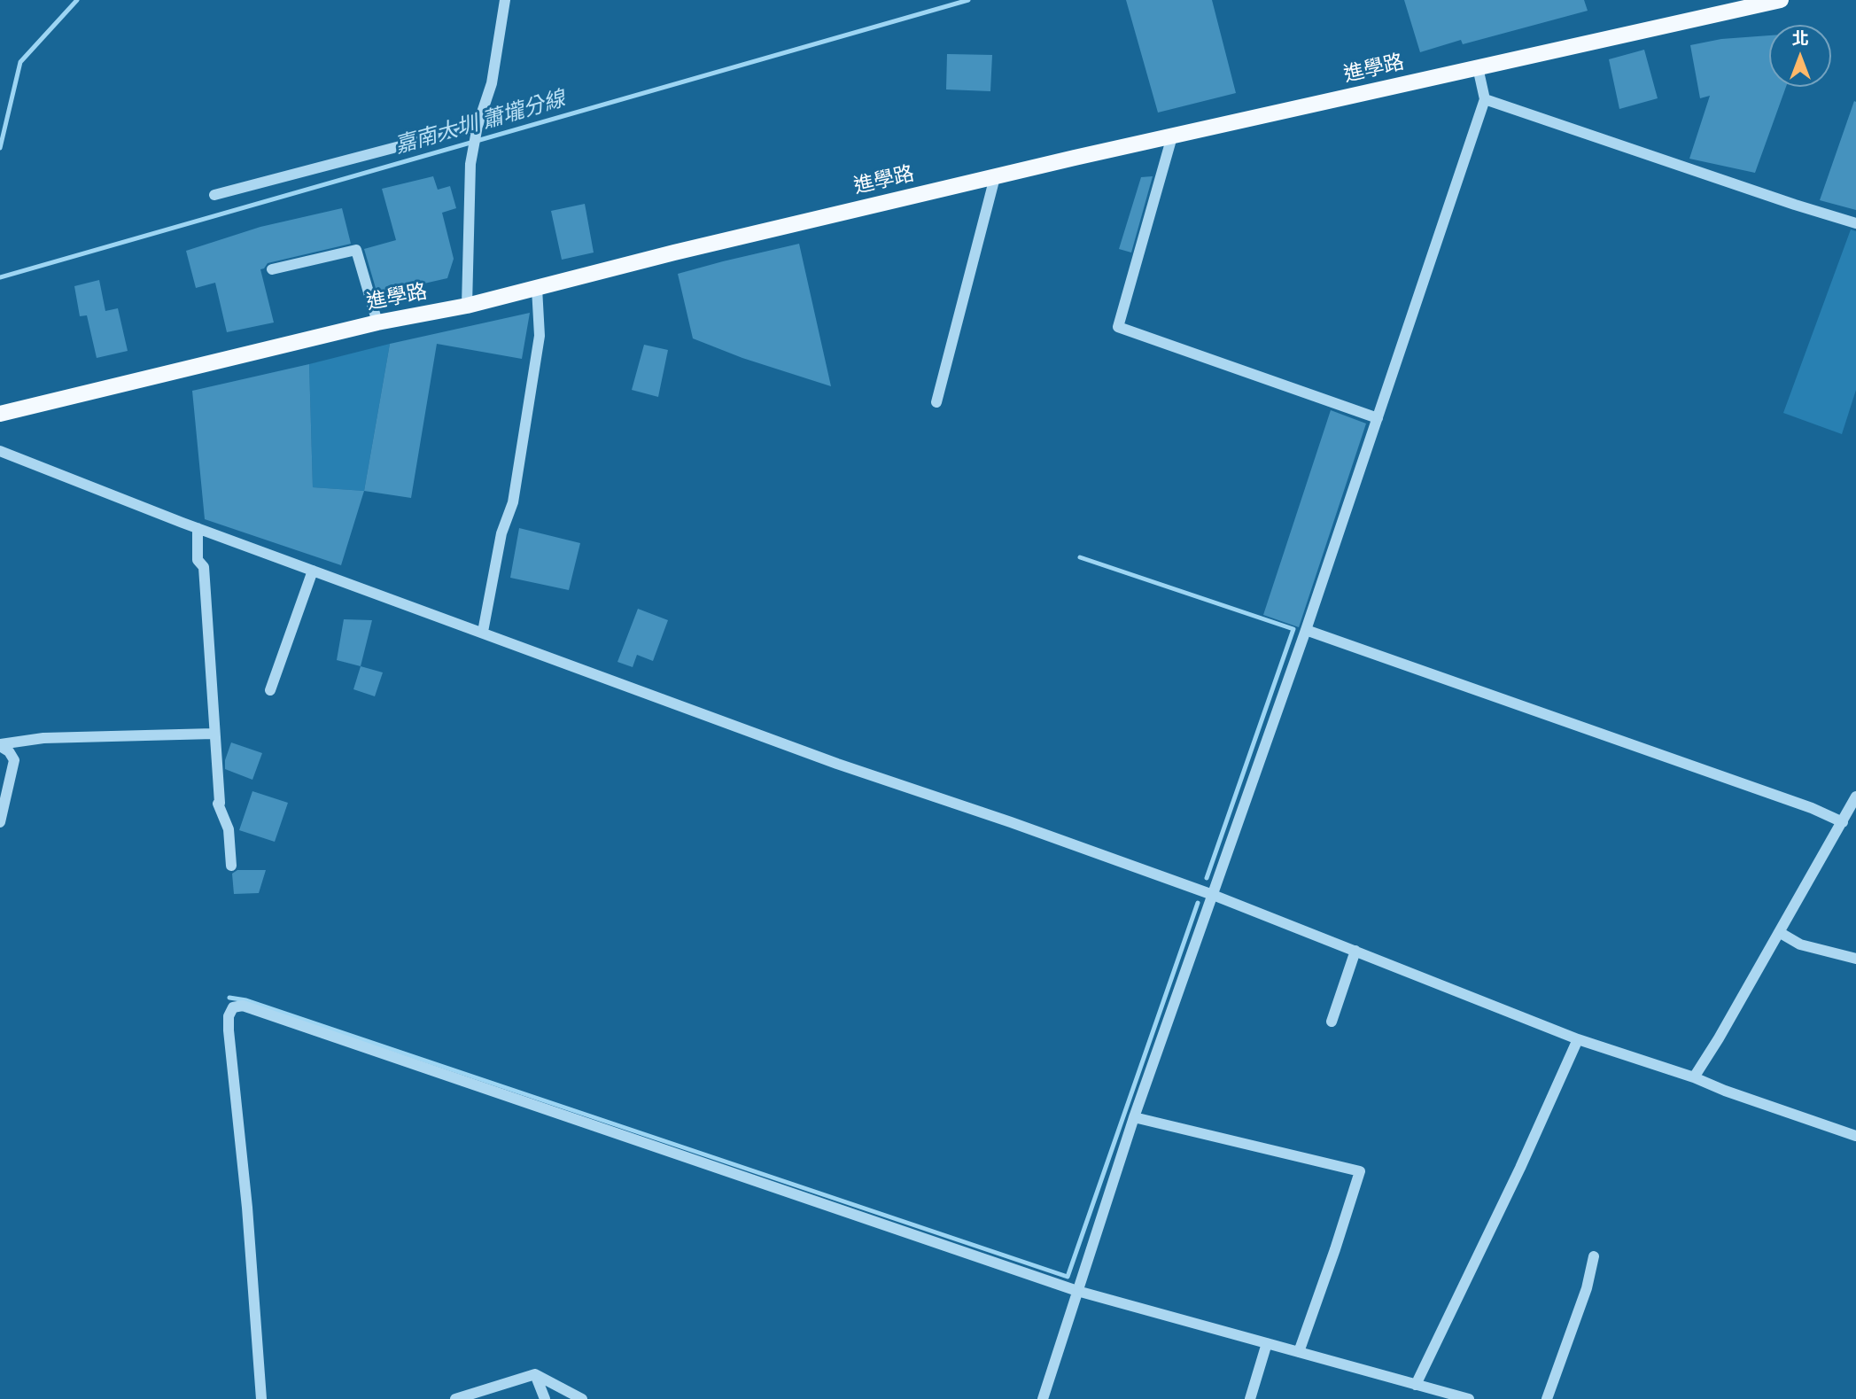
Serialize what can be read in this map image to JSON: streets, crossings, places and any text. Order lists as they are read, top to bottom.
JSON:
{
  "streets": {
    "main road": ["進學路"]
  },
  "water": ["嘉南大圳 蕭壠分線"],
  "north": "top"
}
